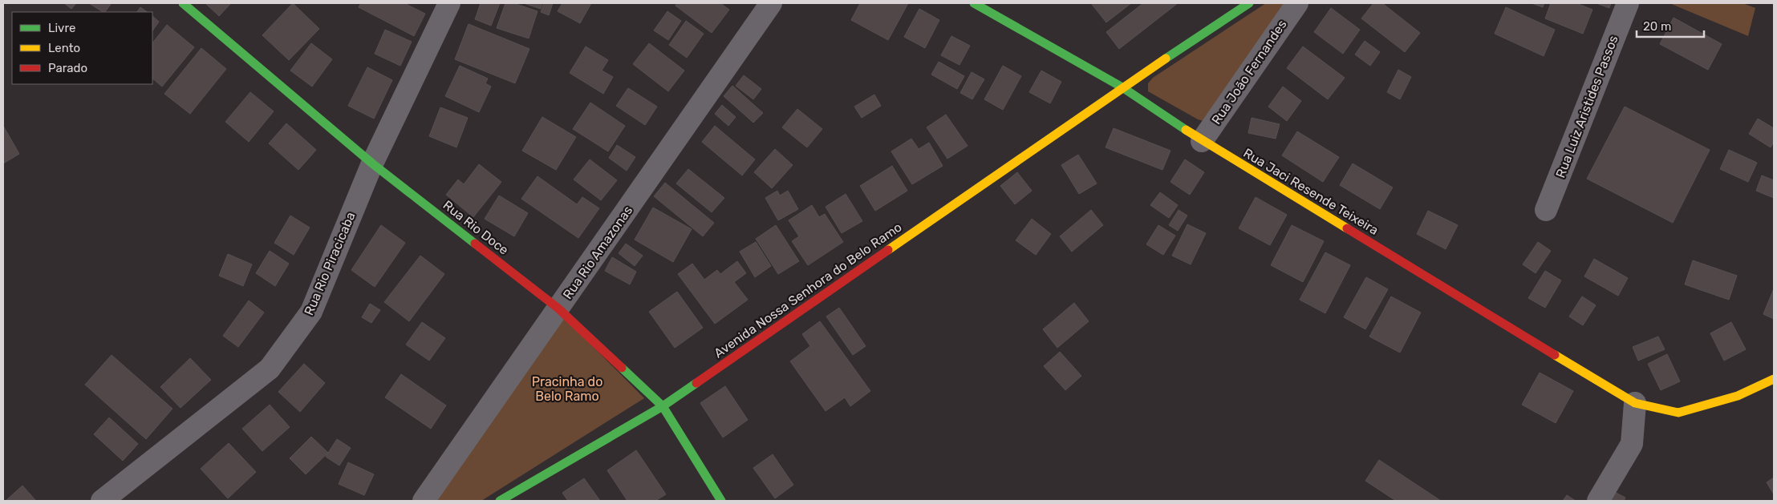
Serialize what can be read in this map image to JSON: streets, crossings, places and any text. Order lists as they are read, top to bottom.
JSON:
{
  "streets": {
    "street": [
      "Rua João Fernandes",
      "Rua Luiz Aristides Passos",
      "Rua Jaci Resende Teixeira",
      "Rua Rio Doce",
      "Rua Rio Amazonas",
      "Rua Rio Piracicaba",
      "Avenida Nossa Senhora do Belo Ramo"
    ]
  },
  "crossings": [
    ["Rua João Fernandes", "Rua Jaci Resende Teixeira"],
    ["Rua Jaci Resende Teixeira", "Avenida Nossa Senhora do Belo Ramo"],
    ["Rua Rio Doce", "Rua Rio Amazonas"],
    ["Rua Rio Doce", "Rua Rio Piracicaba"],
    ["Rua Rio Doce", "Avenida Nossa Senhora do Belo Ramo"]
  ],
  "parks": ["Pracinha do Belo Ramo"],
  "legend": ["Livre", "Lento", "Parado"],
  "scale_bar": "20 m"
}
